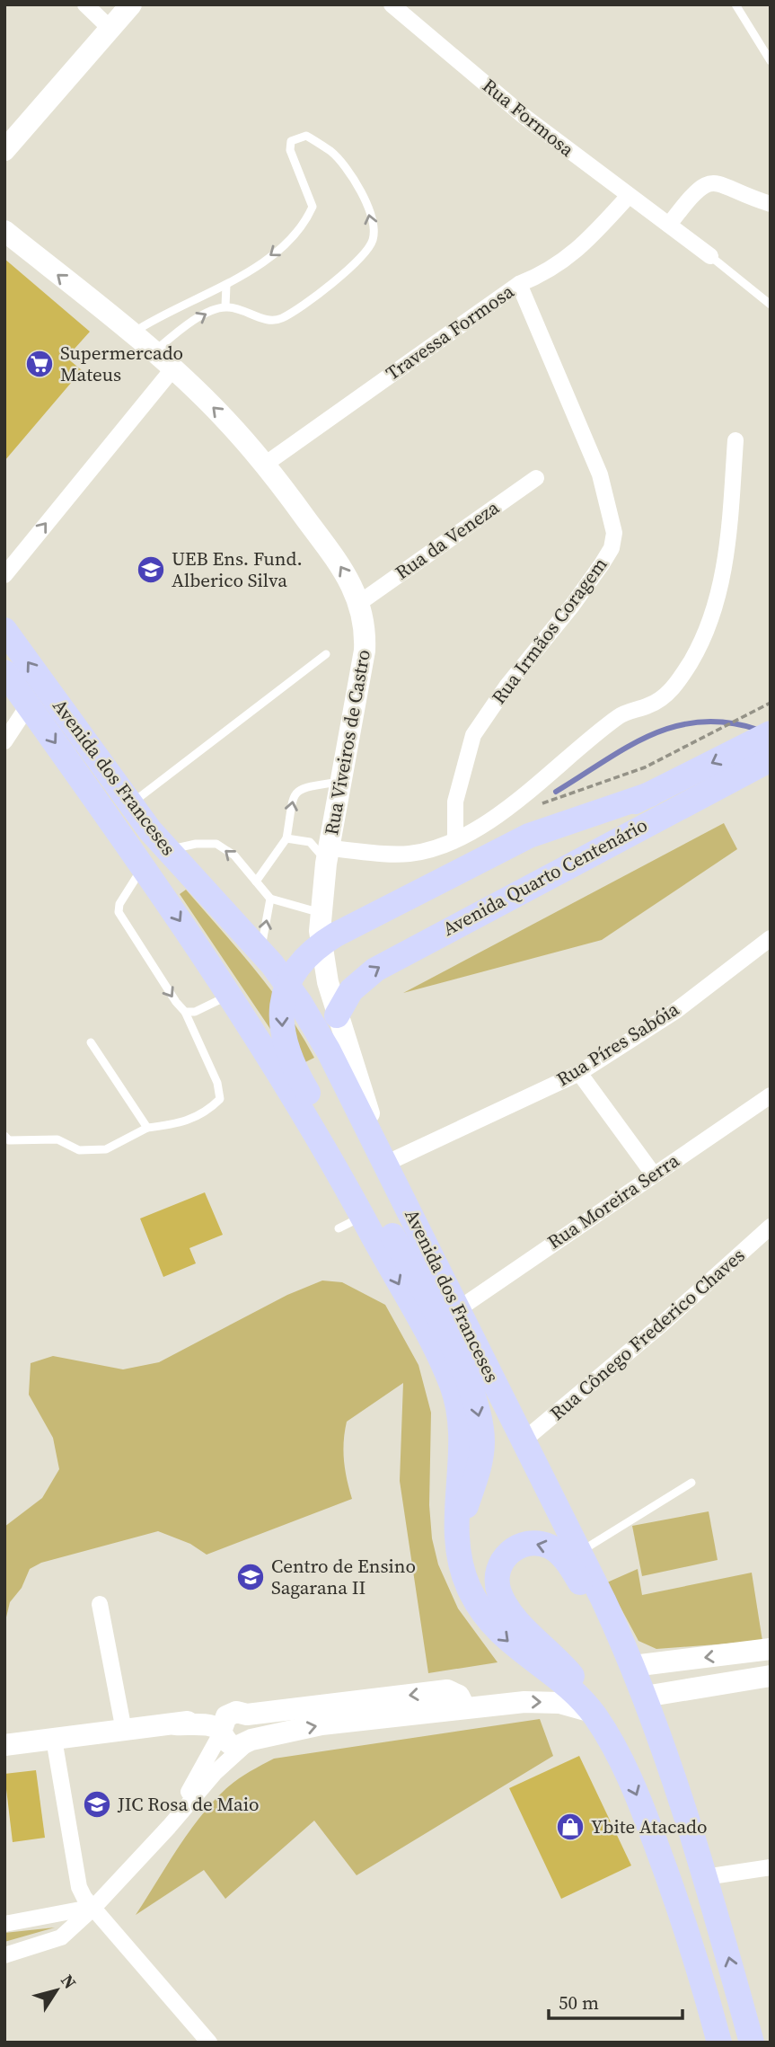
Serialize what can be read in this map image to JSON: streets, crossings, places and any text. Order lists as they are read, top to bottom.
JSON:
{
  "streets": {
    "main road": ["Rua Viveiros de Castro", "Avenida dos Franceses", "Avenida Quarto Centenário"],
    "street": [
      "Rua Formosa",
      "Travessa Formosa",
      "Rua da Veneza",
      "Rua Irmãos Coragem",
      "Rua Píres Sabóia",
      "Rua Moreira Serra",
      "Rua Cônego Frederico Chaves"
    ]
  },
  "crossings": [
    ["Rua Formosa", "Travessa Formosa"],
    ["Travessa Formosa", "Rua Irmãos Coragem"],
    ["Travessa Formosa", "Rua Viveiros de Castro"],
    ["Rua da Veneza", "Rua Viveiros de Castro"],
    ["Rua Viveiros de Castro", "Avenida dos Franceses"],
    ["Rua Viveiros de Castro", "Avenida Quarto Centenário"],
    ["Rua Viveiros de Castro", "Rua Píres Sabóia"],
    ["Avenida dos Franceses", "Rua Píres Sabóia"],
    ["Avenida dos Franceses", "Rua Moreira Serra"],
    ["Avenida dos Franceses", "Rua Cônego Frederico Chaves"]
  ],
  "one_way": ["Rua Viveiros de Castro"],
  "places": {
    "supermarket": ["Supermercado Mateus"],
    "school or university": ["UEB Ens. Fund. Alberico Silva", "Centro de Ensino Sagarana II", "JIC Rosa de Maio"],
    "shop": ["Ybite Atacado"]
  },
  "scale_bar": "50 m",
  "north": "top right"
}
